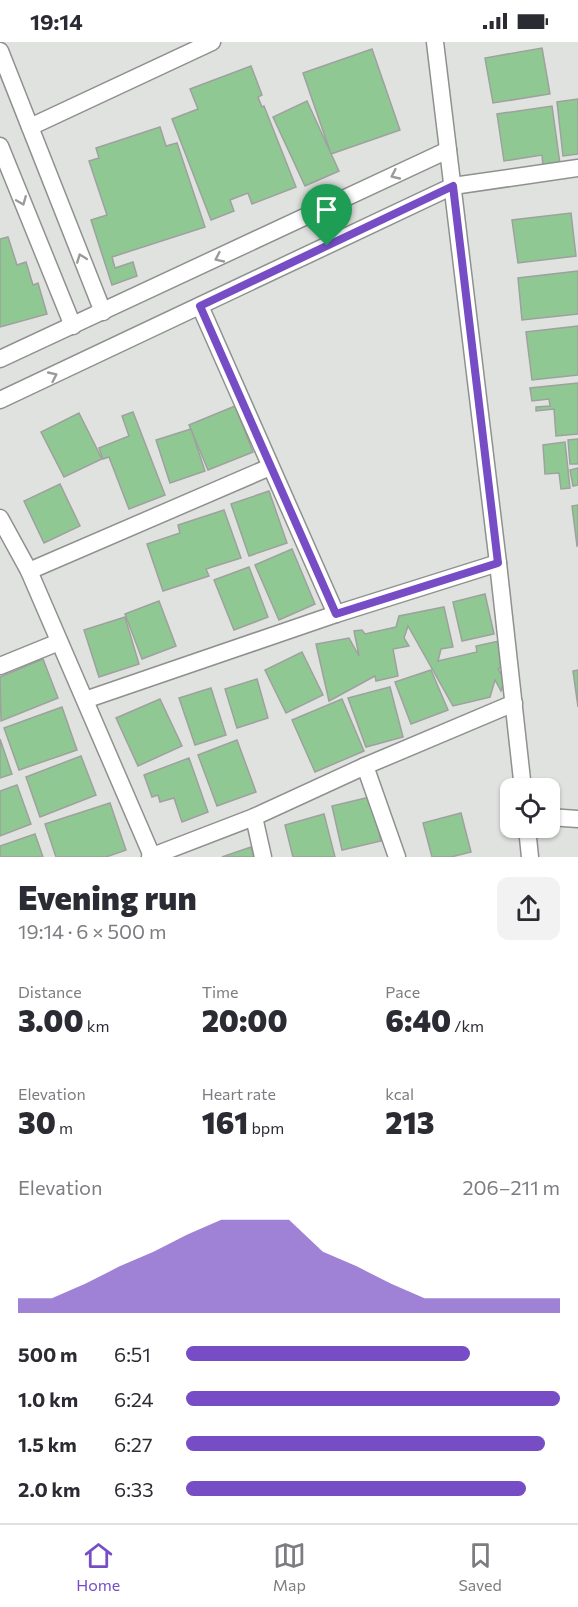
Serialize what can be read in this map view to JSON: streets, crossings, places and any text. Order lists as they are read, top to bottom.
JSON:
{
  "page": {
    "status": "19:14",
    "heading": ["Evening run", "19:14 · 6 × 500 m"],
    "stats": [
      ["Distance", "3.00 km"],
      ["Time", "20:00"],
      ["Pace", "6:40 /km"],
      ["Elevation", "30 m"],
      ["Heart rate", "161 bpm"],
      ["kcal", "213"]
    ],
    "chart": ["Elevation", "206–211 m"],
    "list": [
      {
        "name": "500 m",
        "note": "6:51"
      },
      {
        "name": "1.0 km",
        "note": "6:24"
      },
      {
        "name": "1.5 km",
        "note": "6:27"
      },
      {
        "name": "2.0 km",
        "note": "6:33"
      }
    ],
    "tabs": ["Home", "Map", "Saved"]
  }
}
